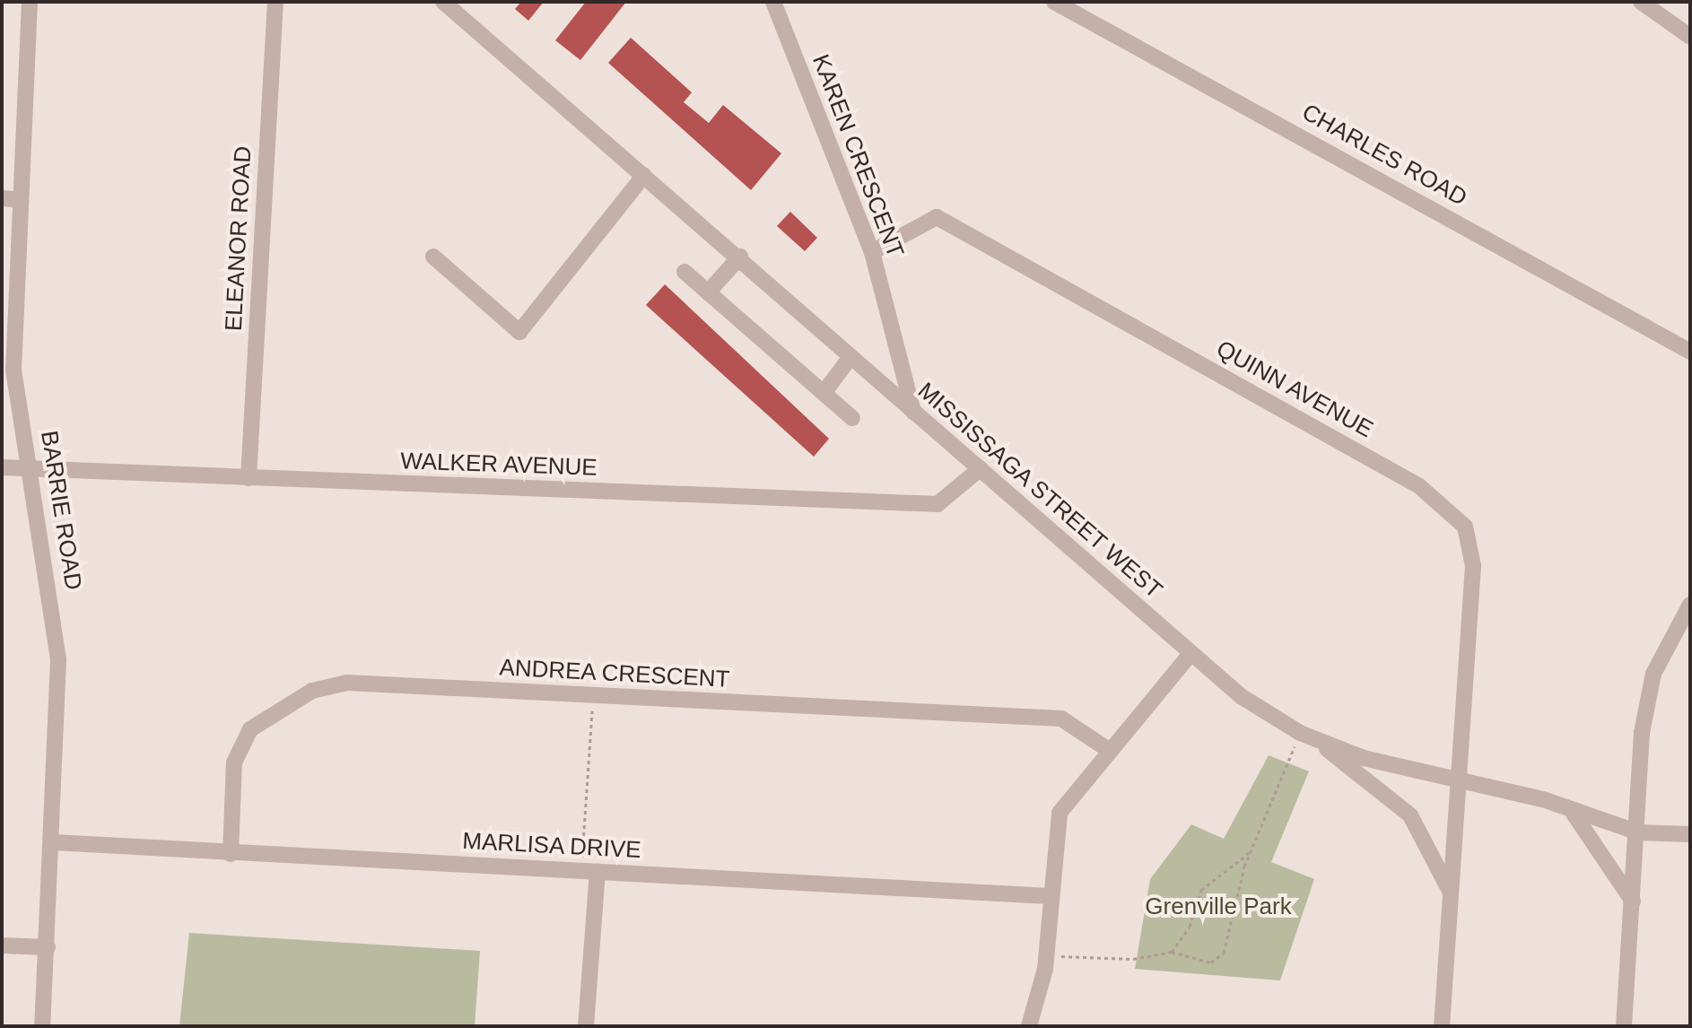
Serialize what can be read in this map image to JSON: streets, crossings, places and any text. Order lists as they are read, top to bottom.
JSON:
{
  "streets": {
    "street": [
      "CHARLES ROAD",
      "KAREN CRESCENT",
      "ELEANOR ROAD",
      "QUINN AVENUE",
      "WALKER AVENUE",
      "MISSISSAGA STREET WEST",
      "BARRIE ROAD",
      "ANDREA CRESCENT",
      "MARLISA DRIVE"
    ]
  },
  "crossings": [
    ["KAREN CRESCENT", "QUINN AVENUE"],
    ["KAREN CRESCENT", "MISSISSAGA STREET WEST"],
    ["ELEANOR ROAD", "WALKER AVENUE"],
    ["QUINN AVENUE", "MISSISSAGA STREET WEST"],
    ["WALKER AVENUE", "MISSISSAGA STREET WEST"],
    ["WALKER AVENUE", "BARRIE ROAD"],
    ["BARRIE ROAD", "MARLISA DRIVE"],
    ["ANDREA CRESCENT", "MARLISA DRIVE"]
  ],
  "parks": ["Grenville Park"]
}
